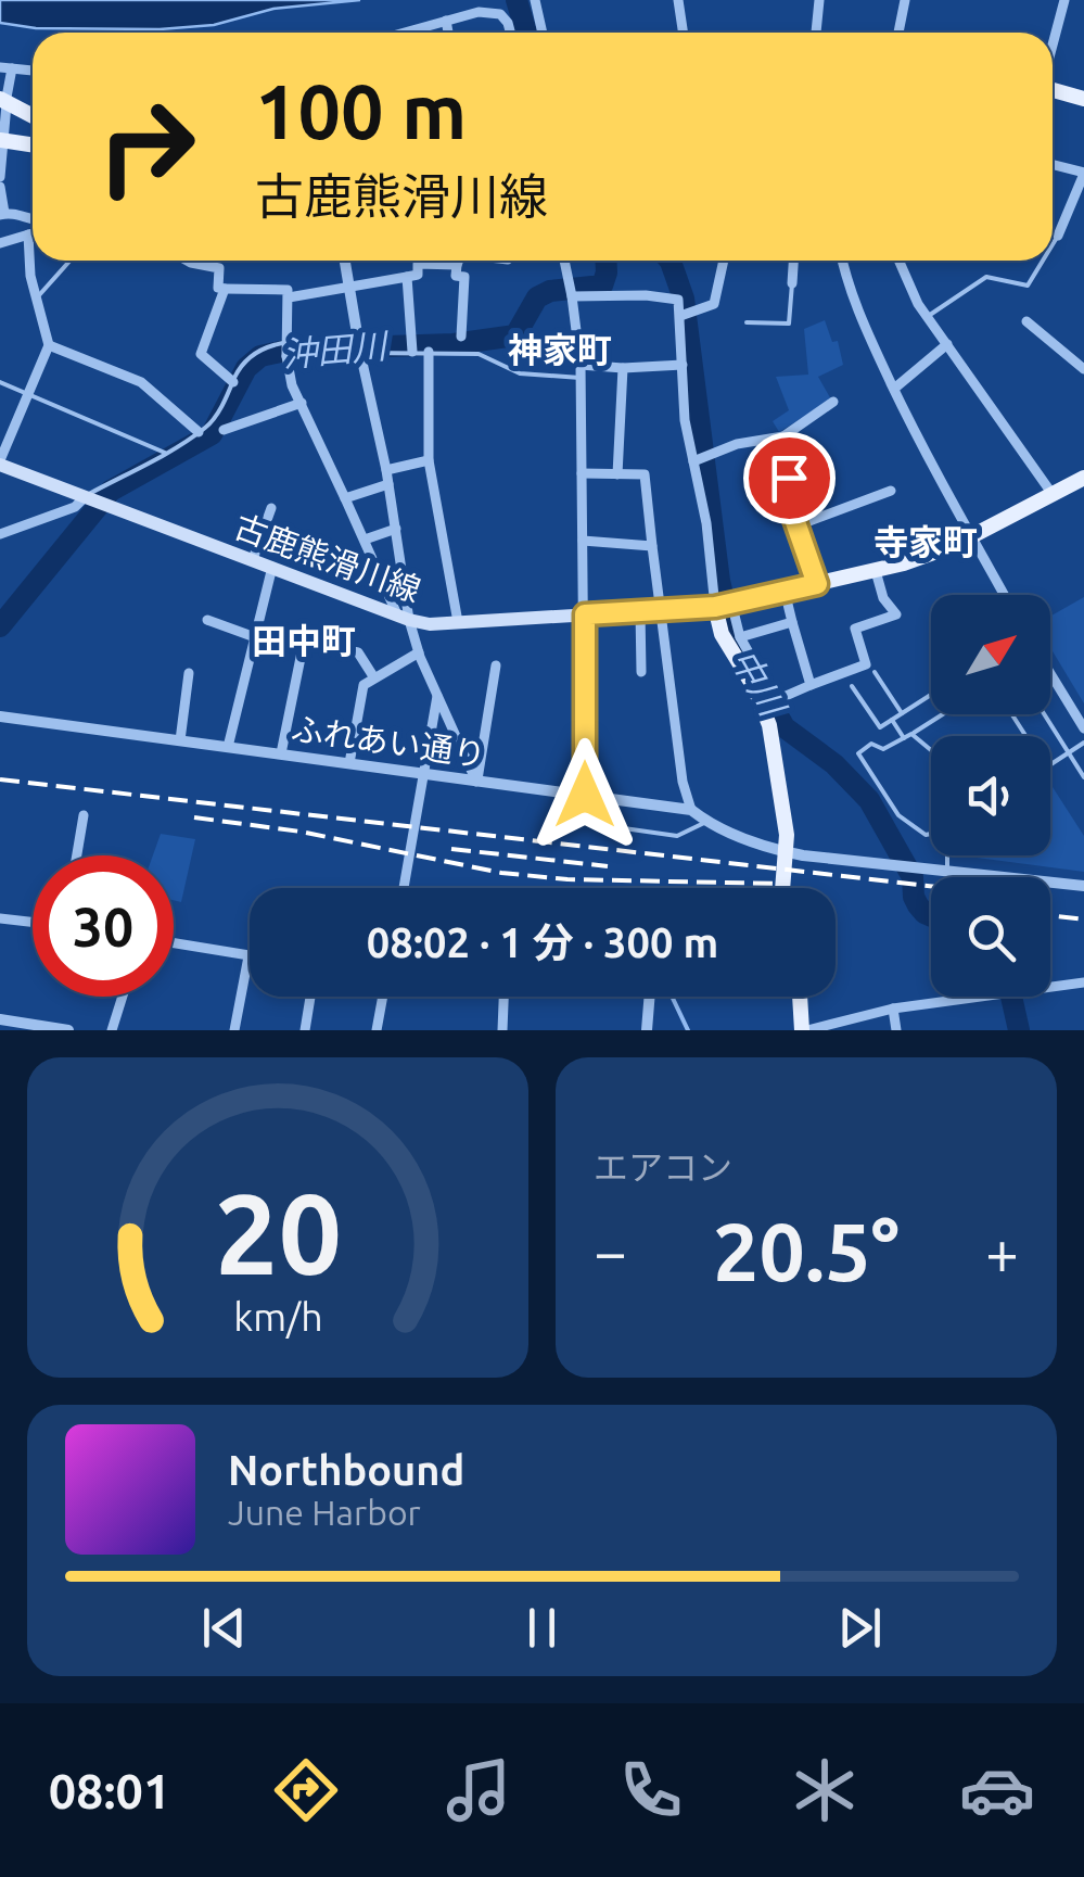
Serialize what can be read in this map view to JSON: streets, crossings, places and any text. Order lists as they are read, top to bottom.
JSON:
{
  "streets": {
    "main road": ["古鹿熊滑川線"],
    "street": ["ふれあい通り"]
  },
  "districts": ["神家町", "寺家町", "田中町"],
  "water": ["沖田川", "中川"],
  "north": "top right",
  "page": {
    "turn": ["100 m", "古鹿熊滑川線"],
    "limit": "30",
    "trip": "08:02 · 1 分 · 300 m",
    "tile": "エアコン",
    "heat": ["−", "20.5°", "+"],
    "song": ["Northbound", "June Harbor"],
    "tabs": "08:01",
    "gauge": ["20", "km/h"]
  }
}
